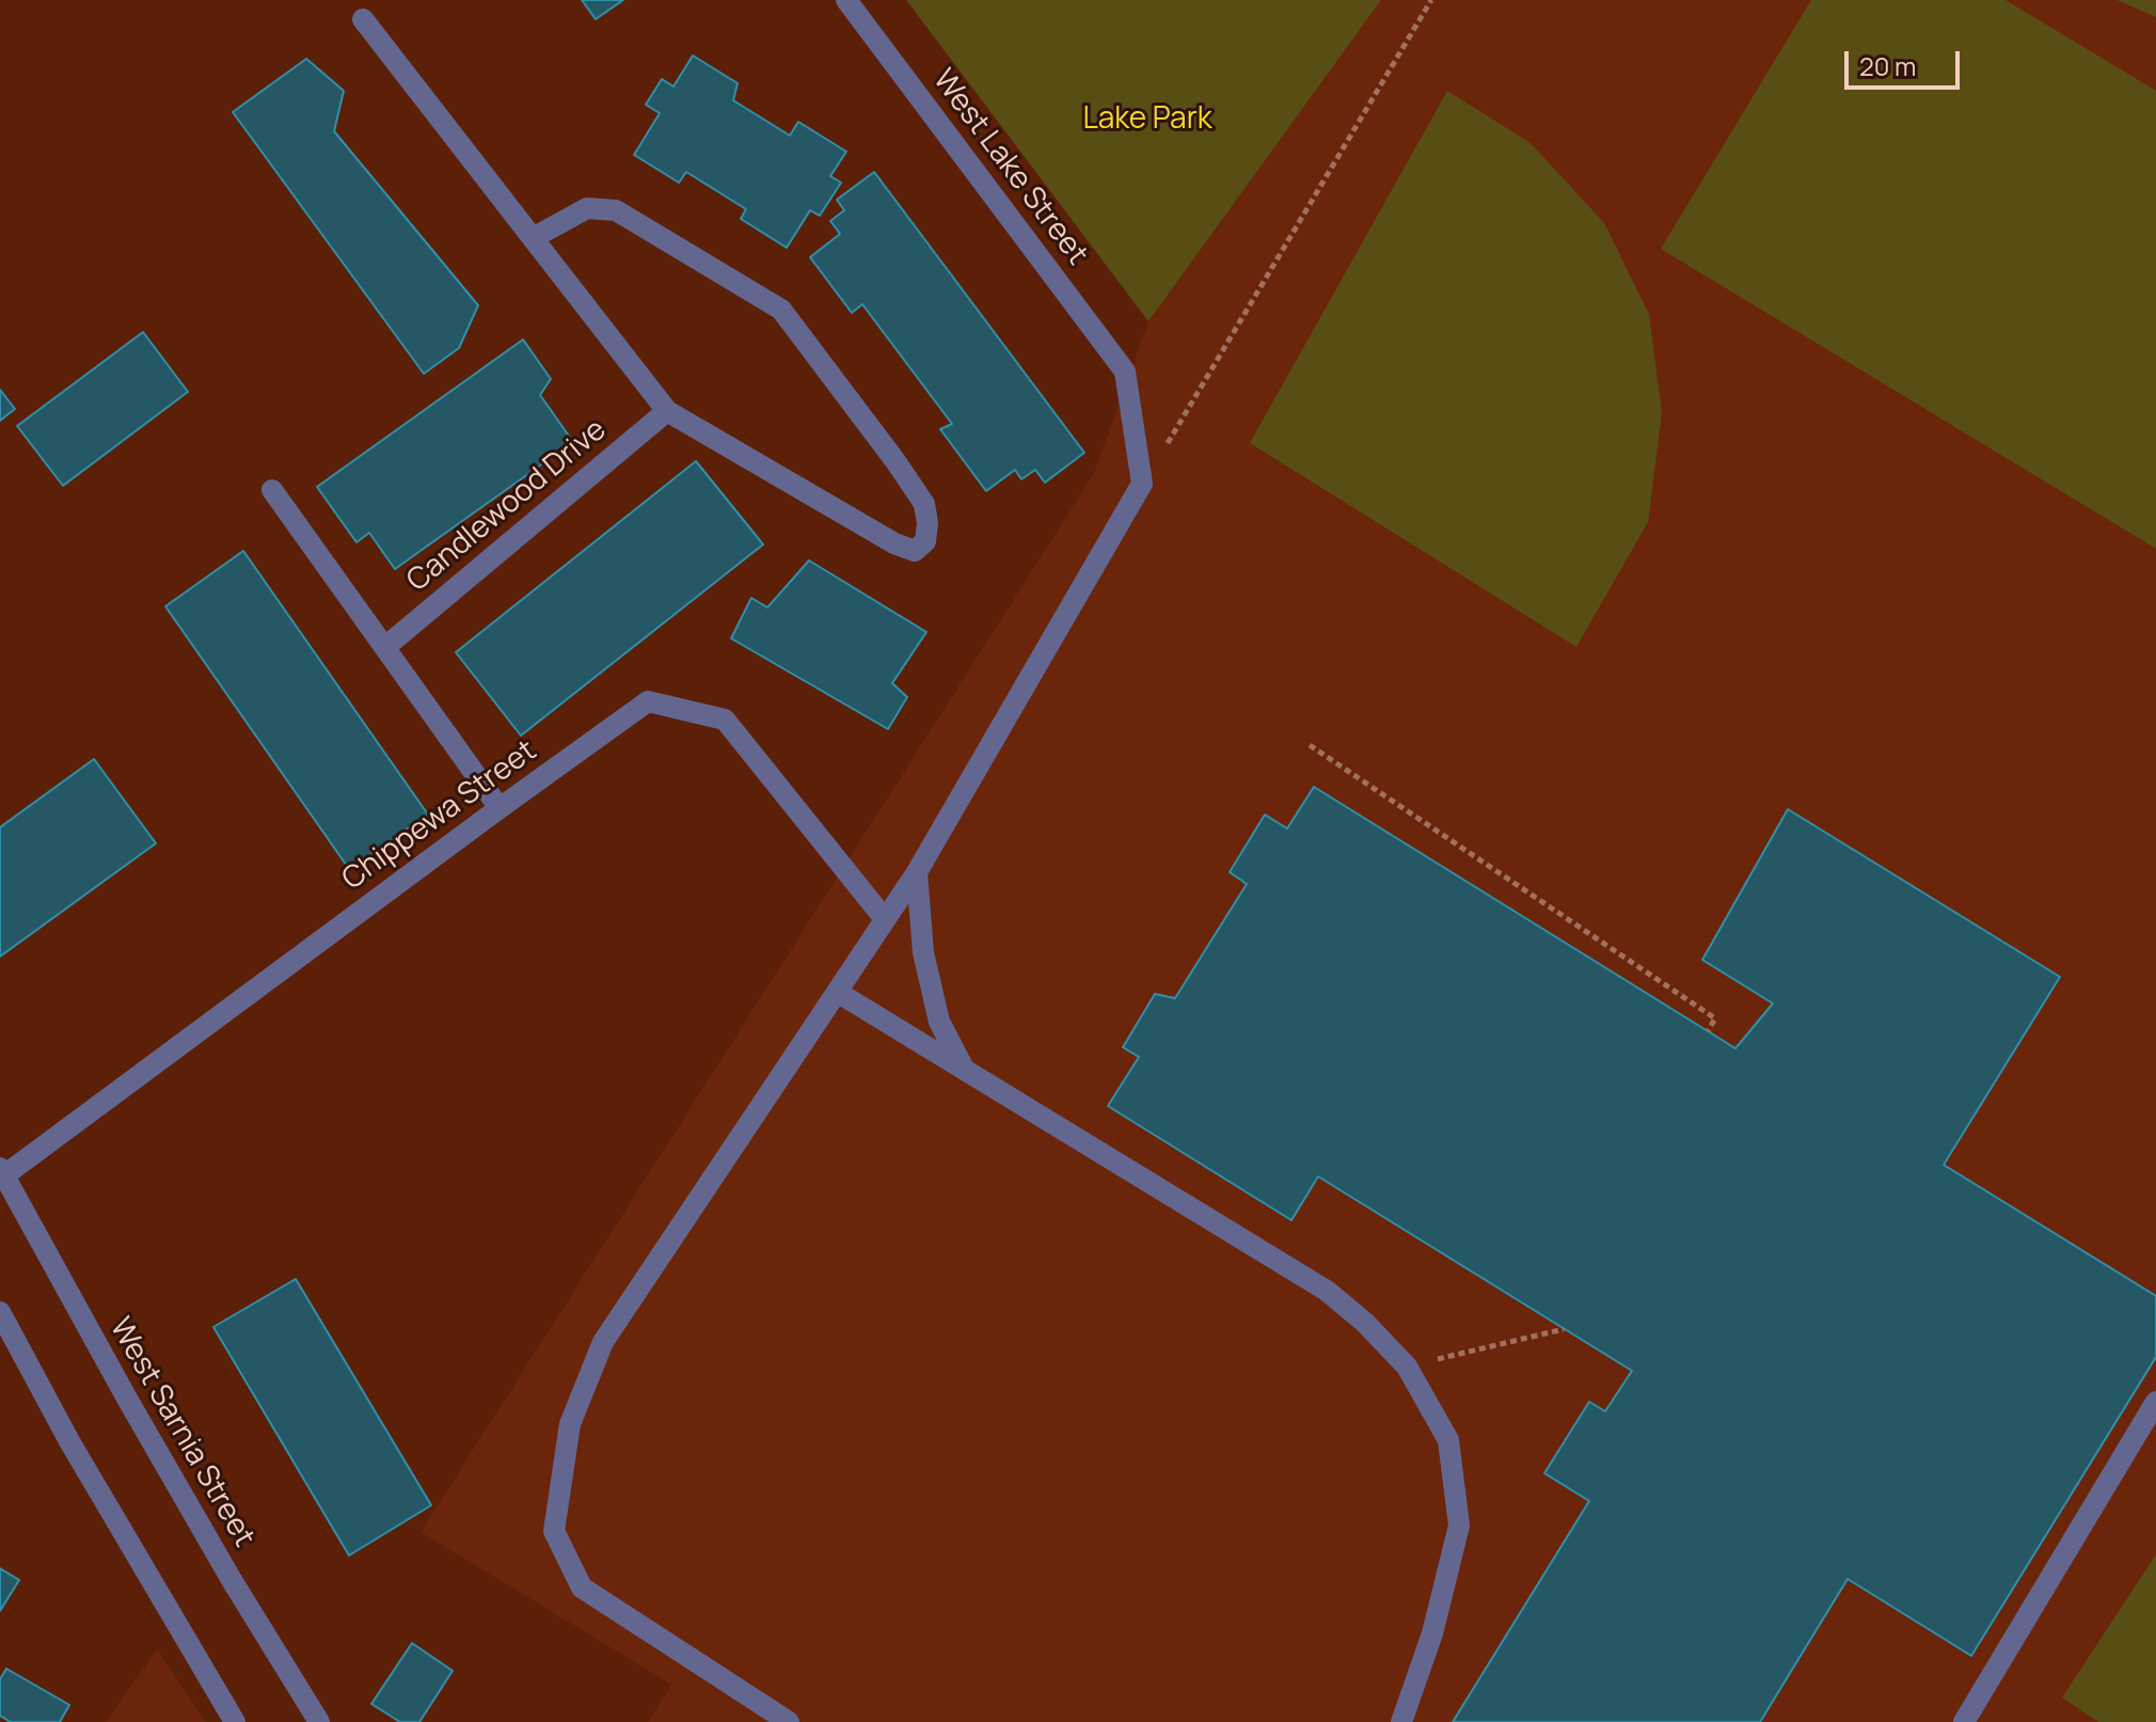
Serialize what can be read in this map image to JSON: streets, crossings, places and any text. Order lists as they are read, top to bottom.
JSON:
{
  "streets": {
    "street": [
      "West Lake Street",
      "Candlewood Drive",
      "Chippewa Street",
      "West Sarnia Street"
    ]
  },
  "crossings": [
    ["Chippewa Street", "West Sarnia Street"]
  ],
  "parks": ["Lake Park"],
  "scale_bar": "20 m"
}
